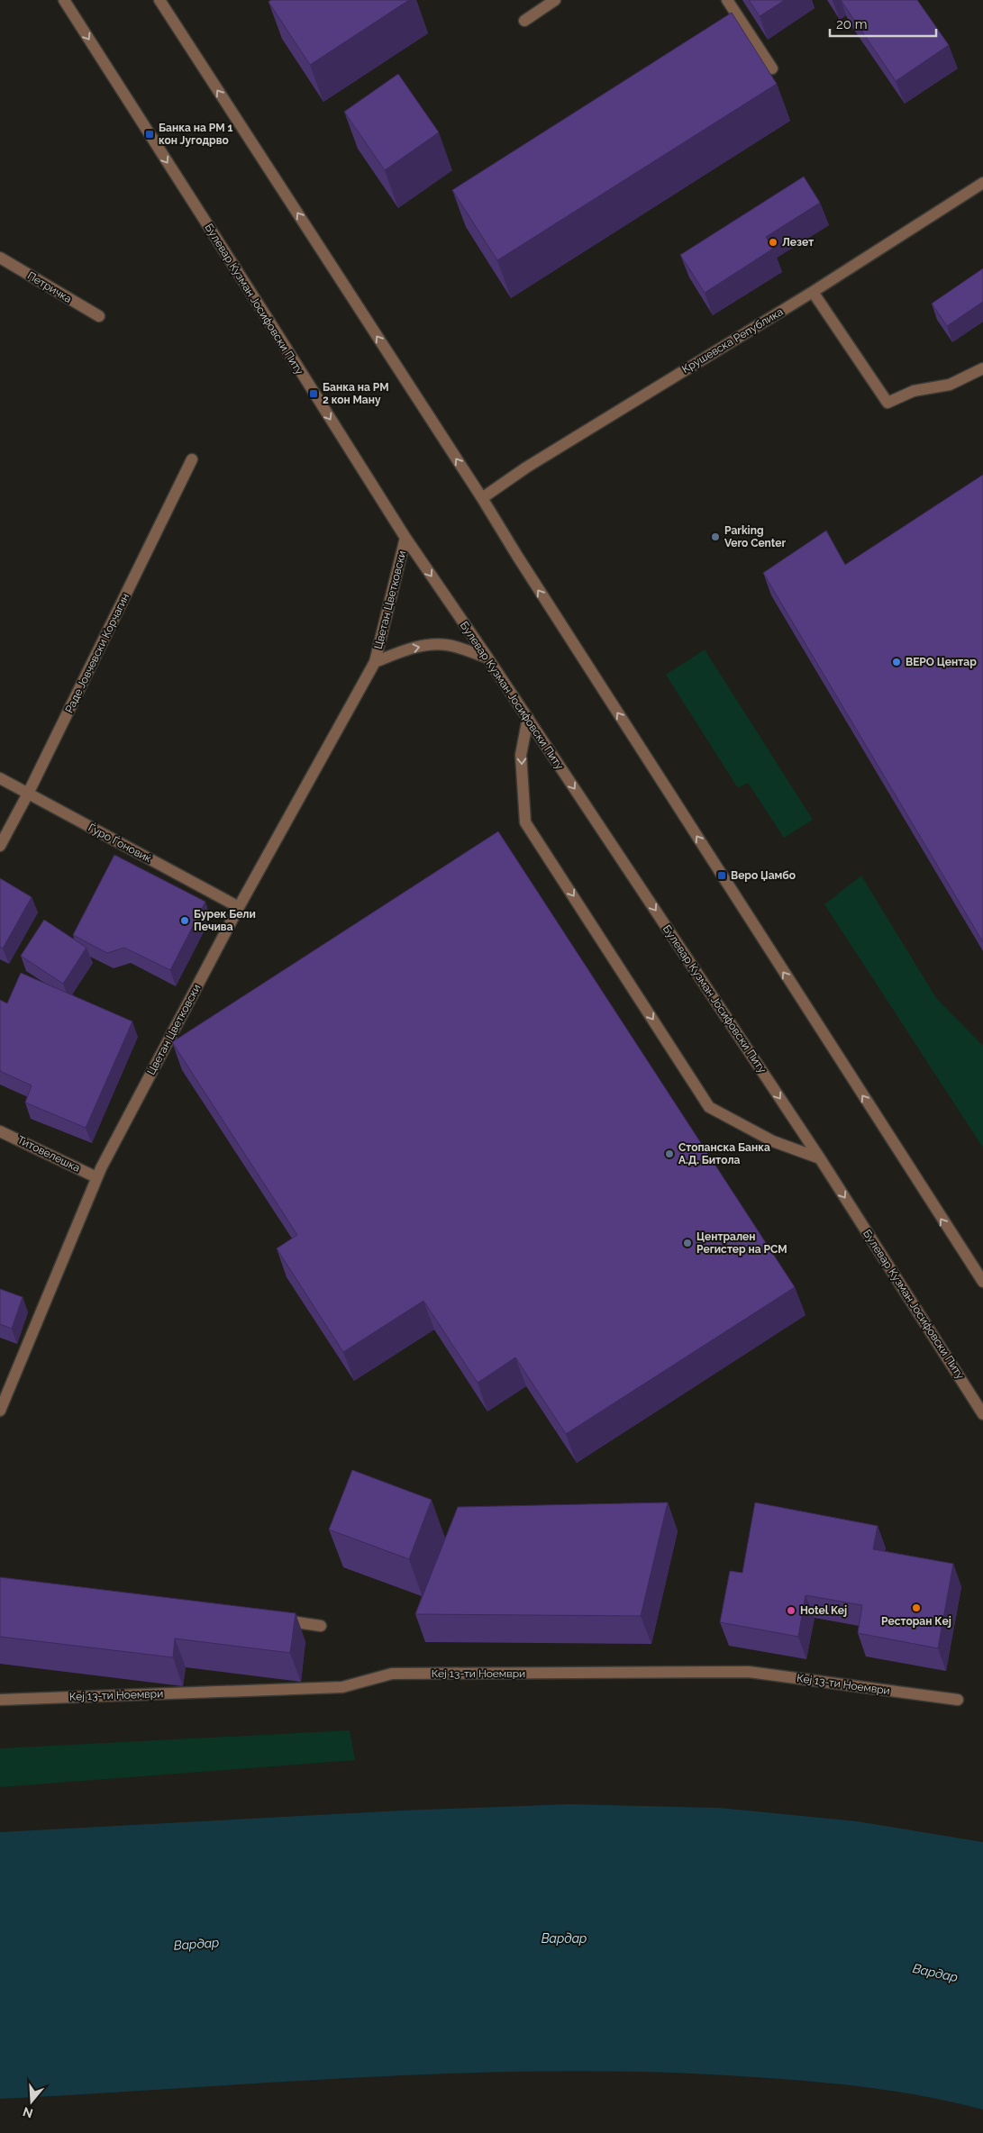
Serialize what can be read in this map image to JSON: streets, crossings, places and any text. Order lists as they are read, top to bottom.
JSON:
{
  "streets": {
    "street": [
      "Петричка",
      "Булевар Кузман Јосифовски Питу",
      "Крушевска Република",
      "Цветан Цветковски",
      "Раде Јовчевски Корчагин",
      "Ѓуро Ѓоновиќ",
      "Титовелешка",
      "Кеј 13-ти Ноември"
    ]
  },
  "crossings": [
    ["Булевар Кузман Јосифовски Питу", "Цветан Цветковски"],
    ["Цветан Цветковски", "Ѓуро Ѓоновиќ"],
    ["Цветан Цветковски", "Титовелешка"],
    ["Раде Јовчевски Корчагин", "Ѓуро Ѓоновиќ"]
  ],
  "water": ["Вардар"],
  "places": {
    "transit": ["Банка на РМ 1 кон Југодрво", "Банка на РМ 2 кон Ману", "Веро Џамбо"],
    "other": [
      "Лезет",
      "Parking Vero Center",
      "ВЕРО Центар",
      "Бурек Бели Печива",
      "Стопанска Банка А.Д. Битола",
      "Централен Регистер на РСМ",
      "Ресторан Кej",
      "Hotel Kej"
    ]
  },
  "scale_bar": "20 m",
  "north": "bottom"
}
